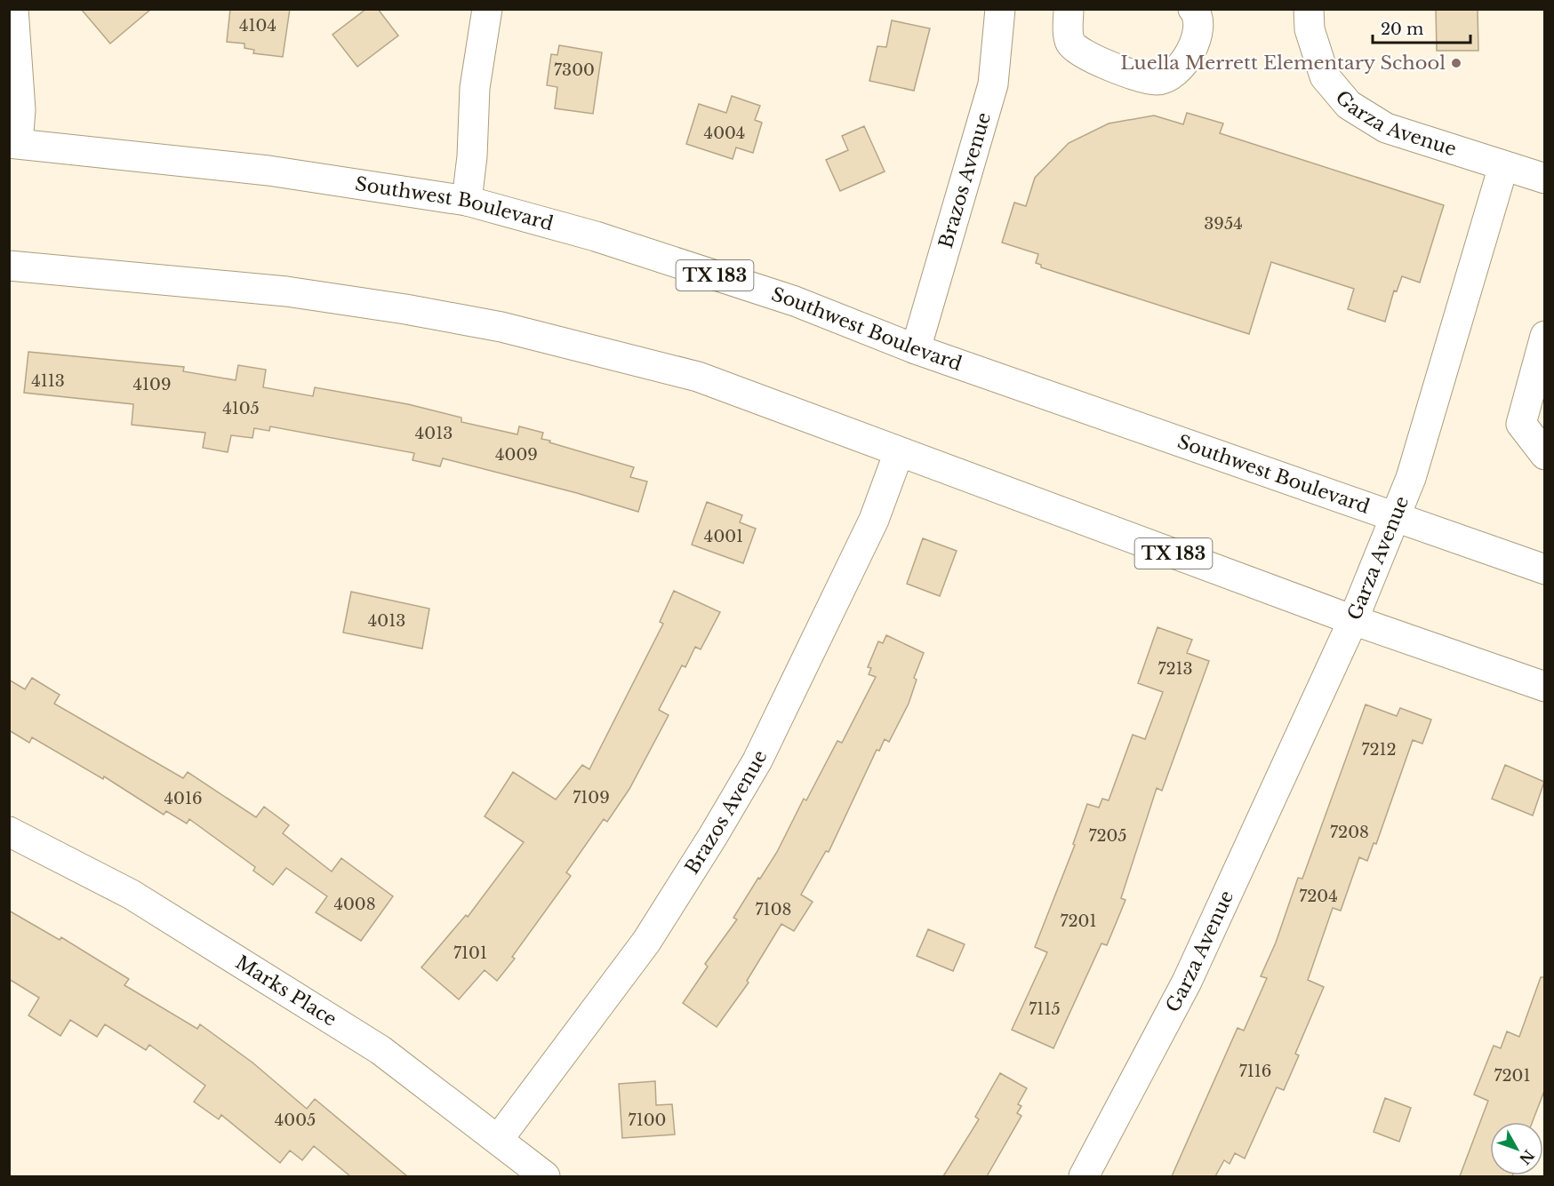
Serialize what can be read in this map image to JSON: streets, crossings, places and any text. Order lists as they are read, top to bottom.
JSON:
{
  "streets": {
    "street": [
      "Garza Avenue",
      "Brazos Avenue",
      "Southwest Boulevard",
      "TX 183",
      "Marks Place"
    ]
  },
  "crossings": [
    ["Garza Avenue", "Southwest Boulevard"],
    ["Garza Avenue", "TX 183"],
    ["Brazos Avenue", "Southwest Boulevard"],
    ["Brazos Avenue", "TX 183"],
    ["Brazos Avenue", "Marks Place"]
  ],
  "places": ["Luella Merrett Elementary School"],
  "house_numbers": [
    "4104",
    "7300",
    "4004",
    "3954",
    "4113",
    "4109",
    "4105",
    "4013",
    "4009",
    "4001",
    "4013",
    "7213",
    "7212",
    "7109",
    "4016",
    "7208",
    "7205",
    "7204",
    "4008",
    "7108",
    "7201",
    "7101",
    "7115",
    "7116",
    "7201",
    "4005",
    "7100"
  ],
  "scale_bar": "20 m",
  "north": "bottom right"
}
